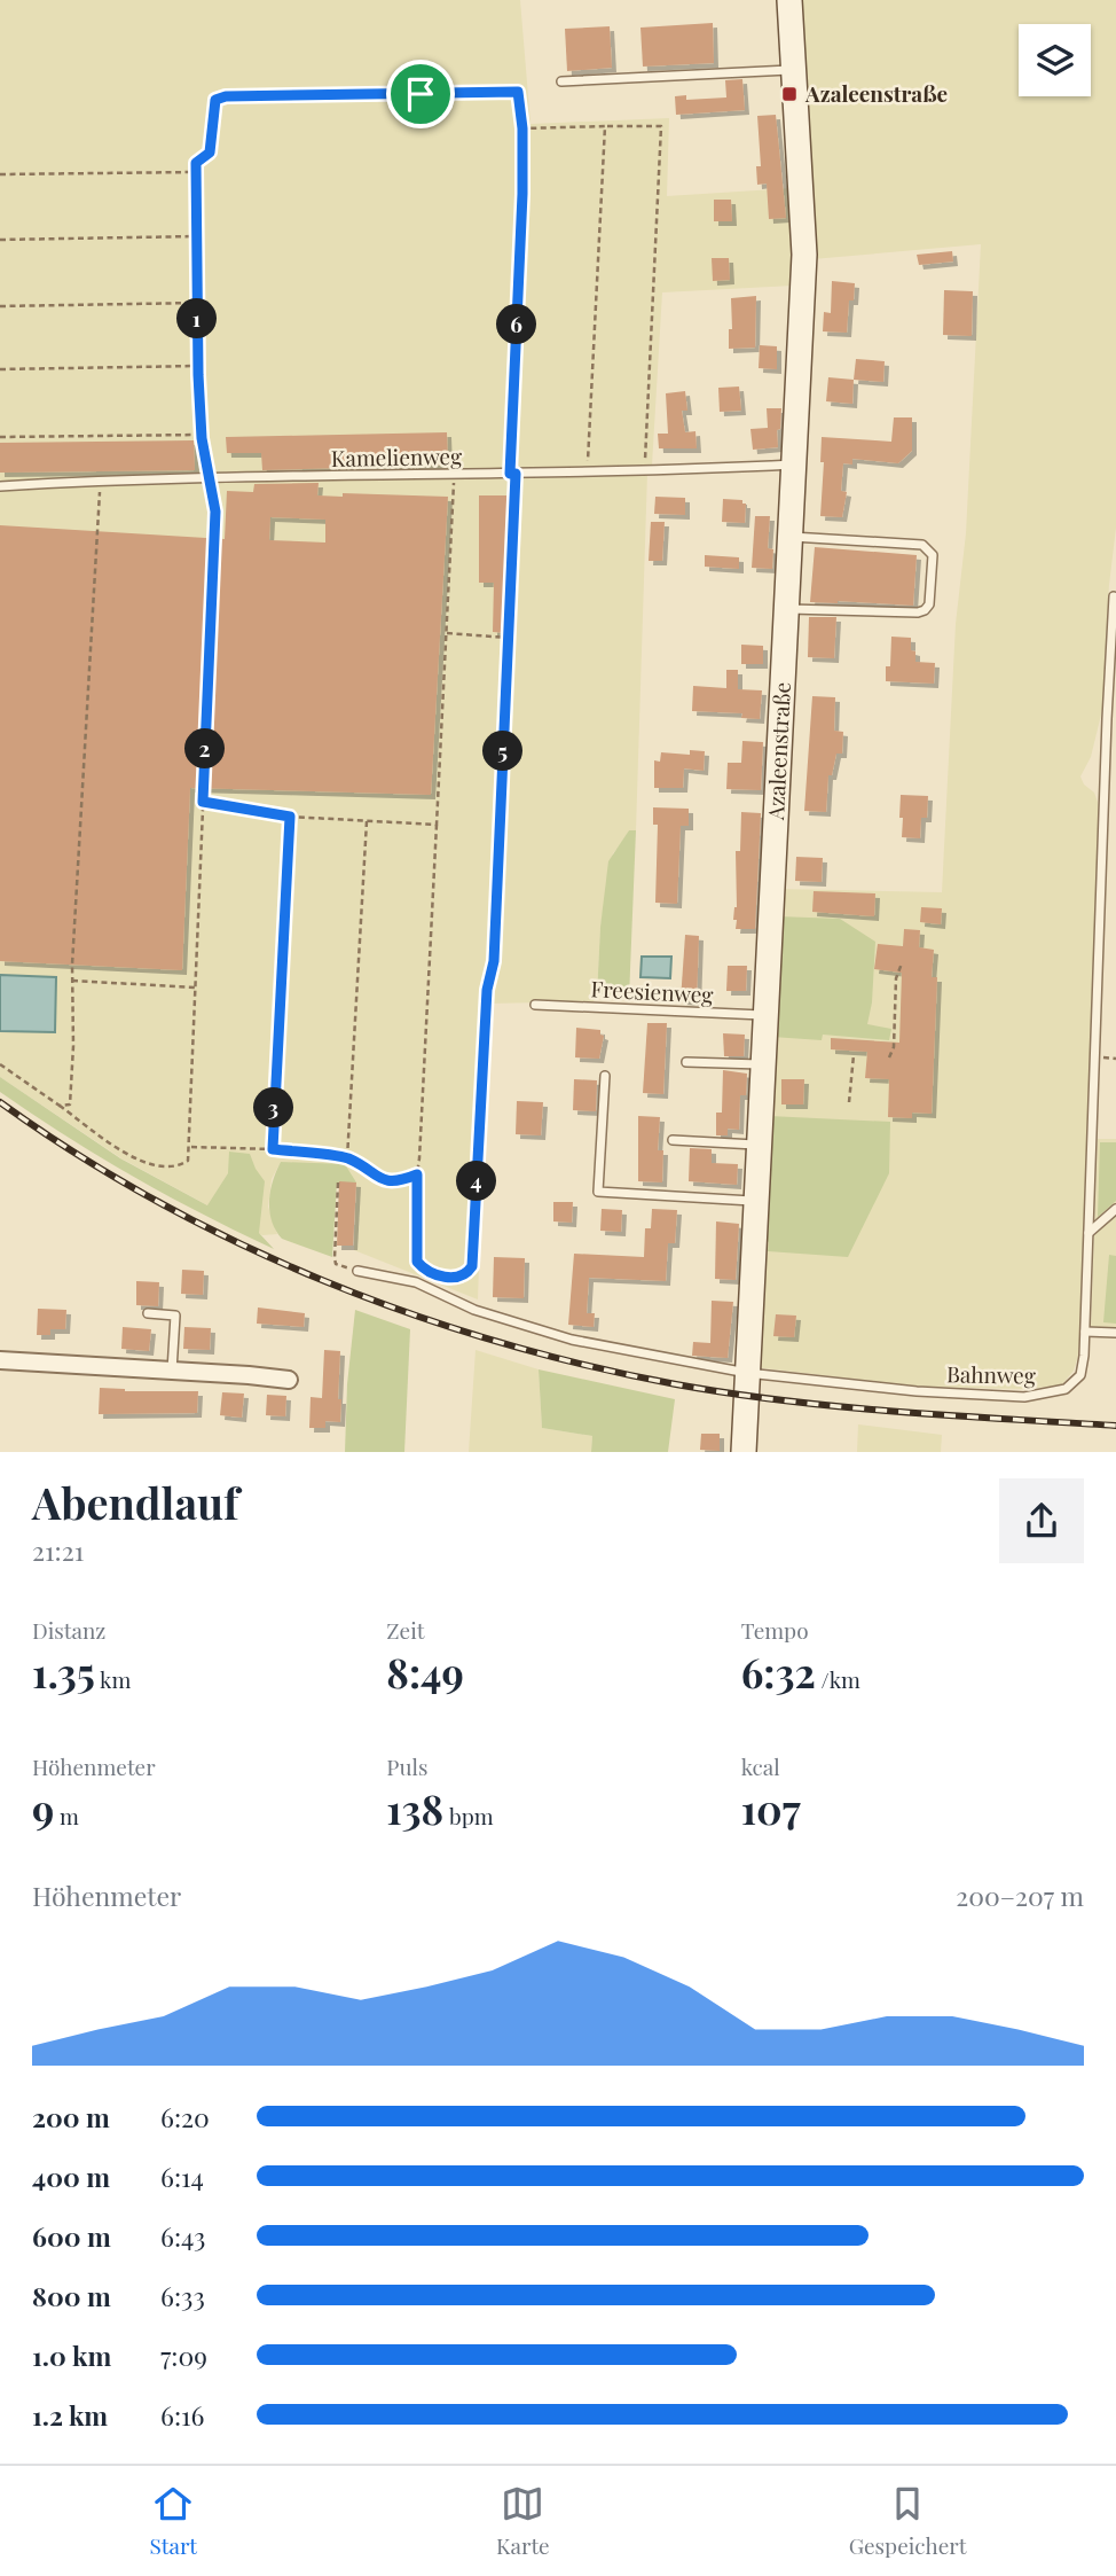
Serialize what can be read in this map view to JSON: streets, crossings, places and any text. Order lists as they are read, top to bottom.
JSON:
{
  "streets": {
    "street": ["Azaleenstraße"],
    "lane": ["Kamelienweg", "Freesienweg", "Bahnweg"]
  },
  "crossings": [
    ["Kamelienweg", "Azaleenstraße"],
    ["Azaleenstraße", "Freesienweg"],
    ["Azaleenstraße", "Bahnweg"]
  ],
  "places": {
    "transit": ["Azaleenstraße"]
  },
  "page": {
    "pins": [
      "1",
      "6",
      "2",
      "5",
      "3",
      "4"
    ],
    "heading": ["Abendlauf", "21:21"],
    "stats": [
      ["Distanz", "1.35 km"],
      ["Zeit", "8:49"],
      ["Tempo", "6:32 /km"],
      ["Höhenmeter", "9 m"],
      ["Puls", "138 bpm"],
      ["kcal", "107"]
    ],
    "chart": ["Höhenmeter", "200–207 m"],
    "list": [
      {
        "name": "200 m",
        "note": "6:20"
      },
      {
        "name": "400 m",
        "note": "6:14"
      },
      {
        "name": "600 m",
        "note": "6:43"
      },
      {
        "name": "800 m",
        "note": "6:33"
      },
      {
        "name": "1.0 km",
        "note": "7:09"
      },
      {
        "name": "1.2 km",
        "note": "6:16"
      }
    ],
    "tabs": ["Start", "Karte", "Gespeichert"]
  }
}
